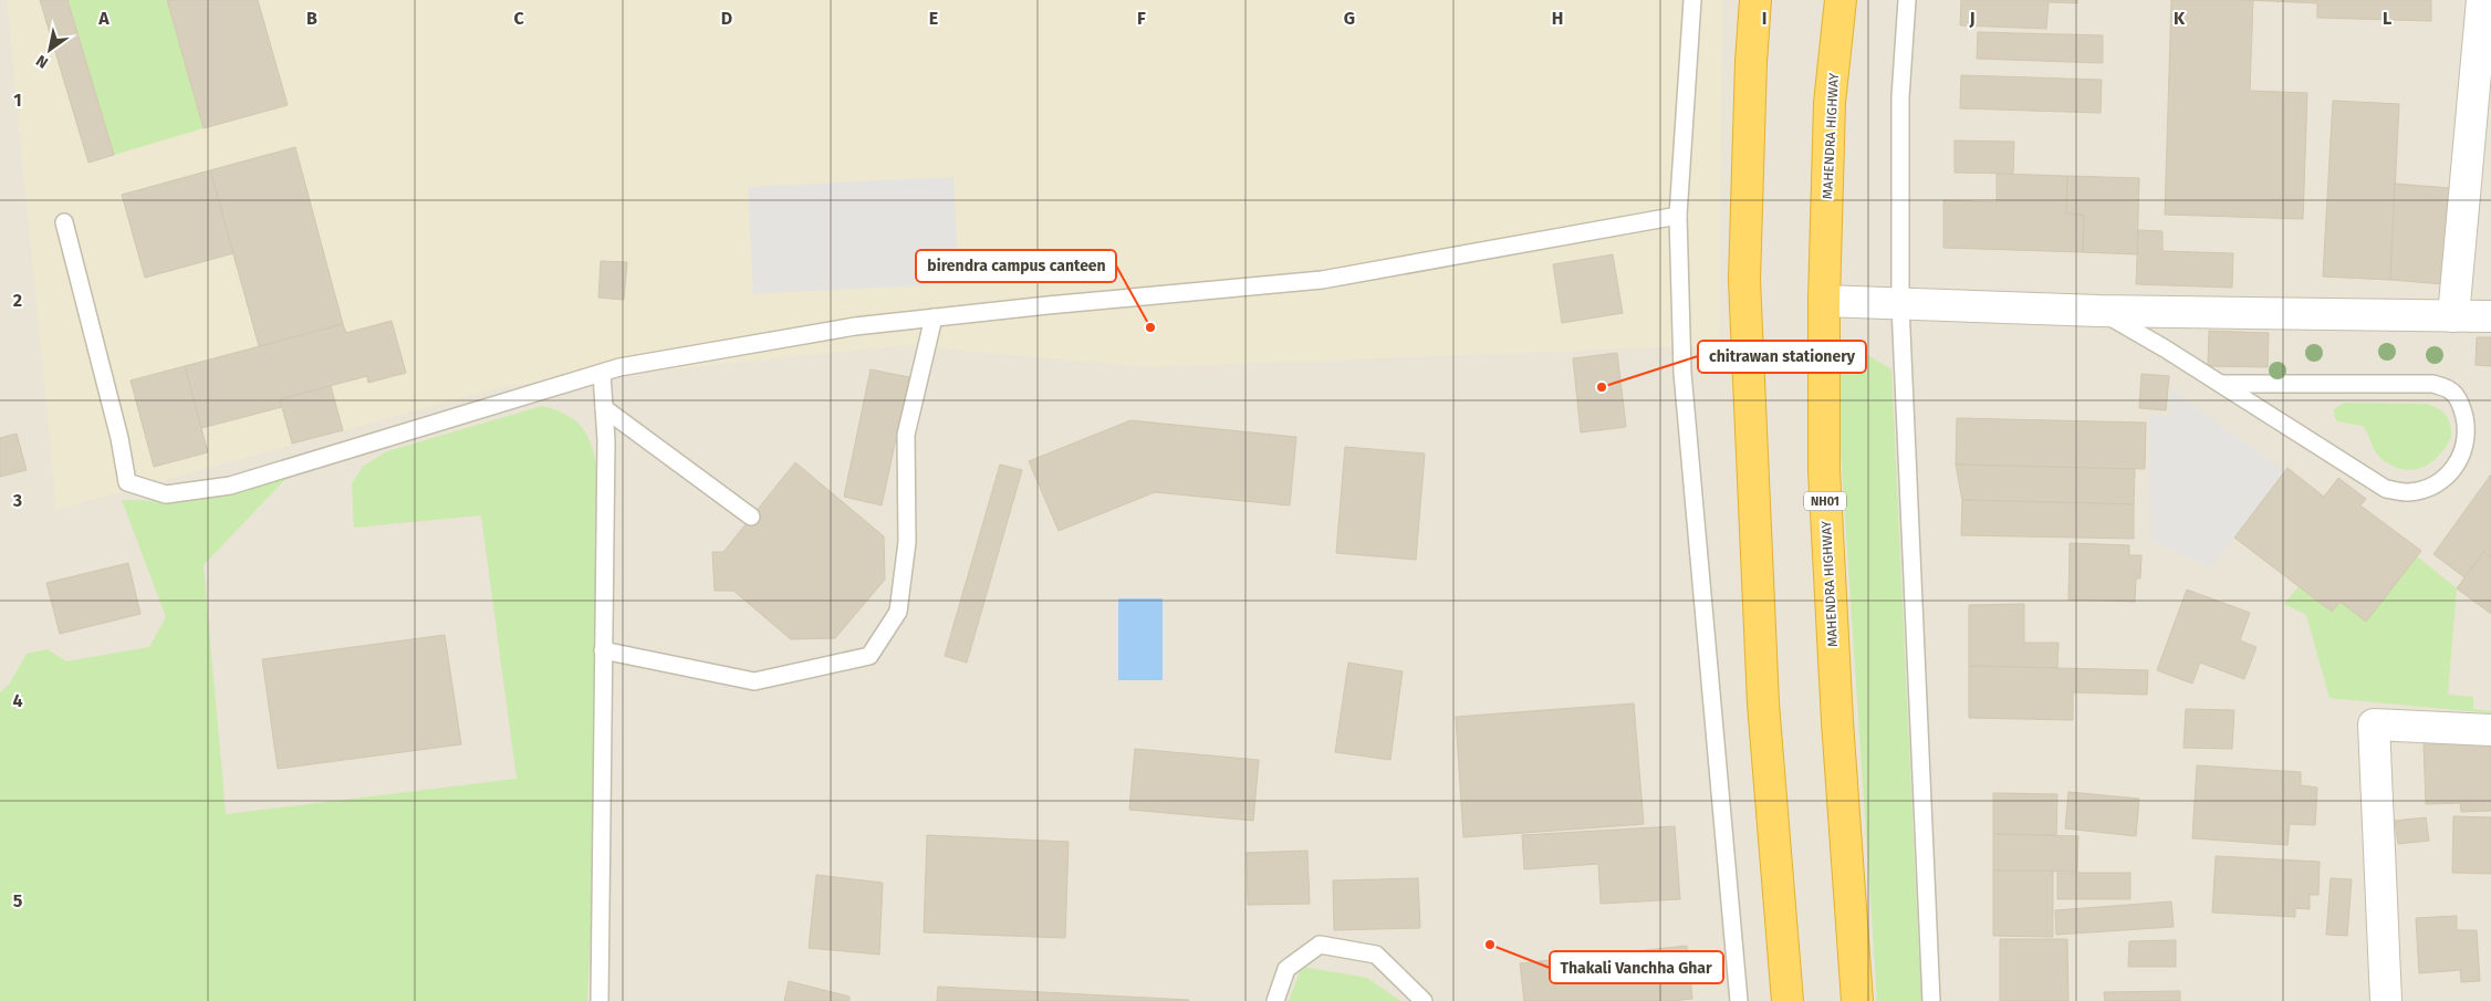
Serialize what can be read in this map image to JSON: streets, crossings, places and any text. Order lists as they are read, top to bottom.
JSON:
{
  "streets": {
    "highway": ["MAHENDRA HIGHWAY", "NH01"]
  },
  "places": ["birendra campus canteen", "chitrawan stationery", "Thakali Vanchha Ghar"],
  "north": "bottom left",
  "grid": {
    "columns": [
      "A",
      "B",
      "C",
      "D",
      "E",
      "F",
      "G",
      "H",
      "I",
      "J",
      "K",
      "L"
    ],
    "rows": [
      "1",
      "2",
      "3",
      "4",
      "5"
    ]
  }
}
